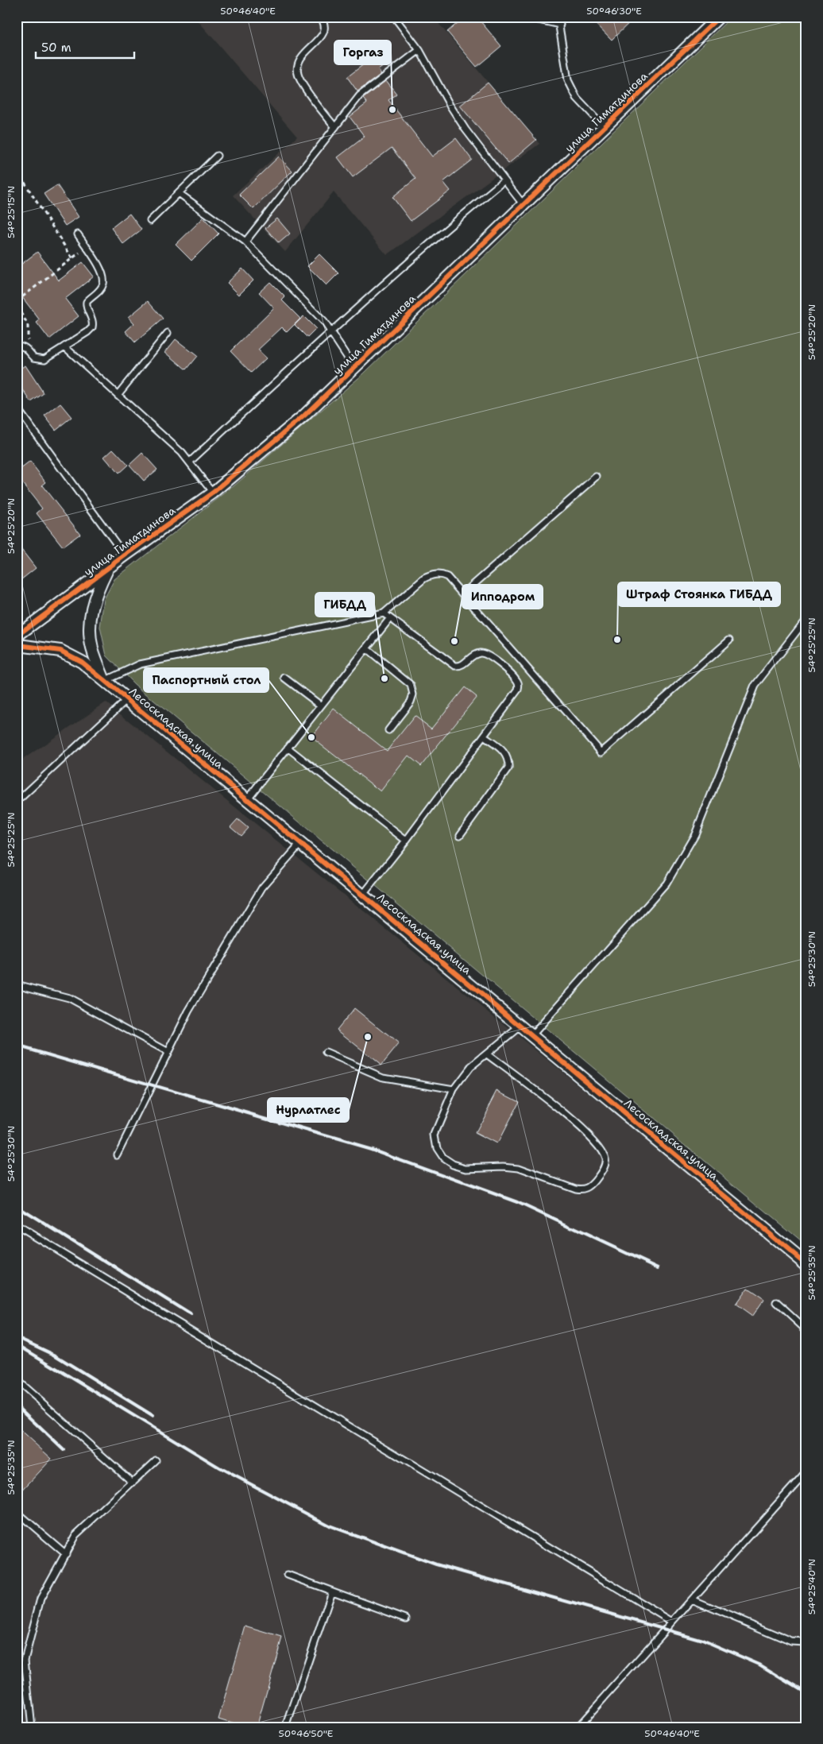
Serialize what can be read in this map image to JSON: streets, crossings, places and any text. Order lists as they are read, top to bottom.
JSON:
{
  "streets": {
    "street": ["улица Гиматдинова", "Лесоскладская улица"]
  },
  "places": [
    "Горгаз",
    "Штраф Стоянка ГИБДД",
    "Ипподром",
    "ГИБДД",
    "Паспортный стол",
    "Нурлатлес"
  ],
  "scale_bar": "50 m",
  "coordinates": [
    "50°46'40\"E",
    "50°46'30\"E",
    "54°25'15\"N",
    "54°25'20\"N",
    "54°25'25\"N",
    "54°25'30\"N",
    "54°25'35\"N",
    "54°25'40\"N",
    "50°46'50\"E"
  ]
}
